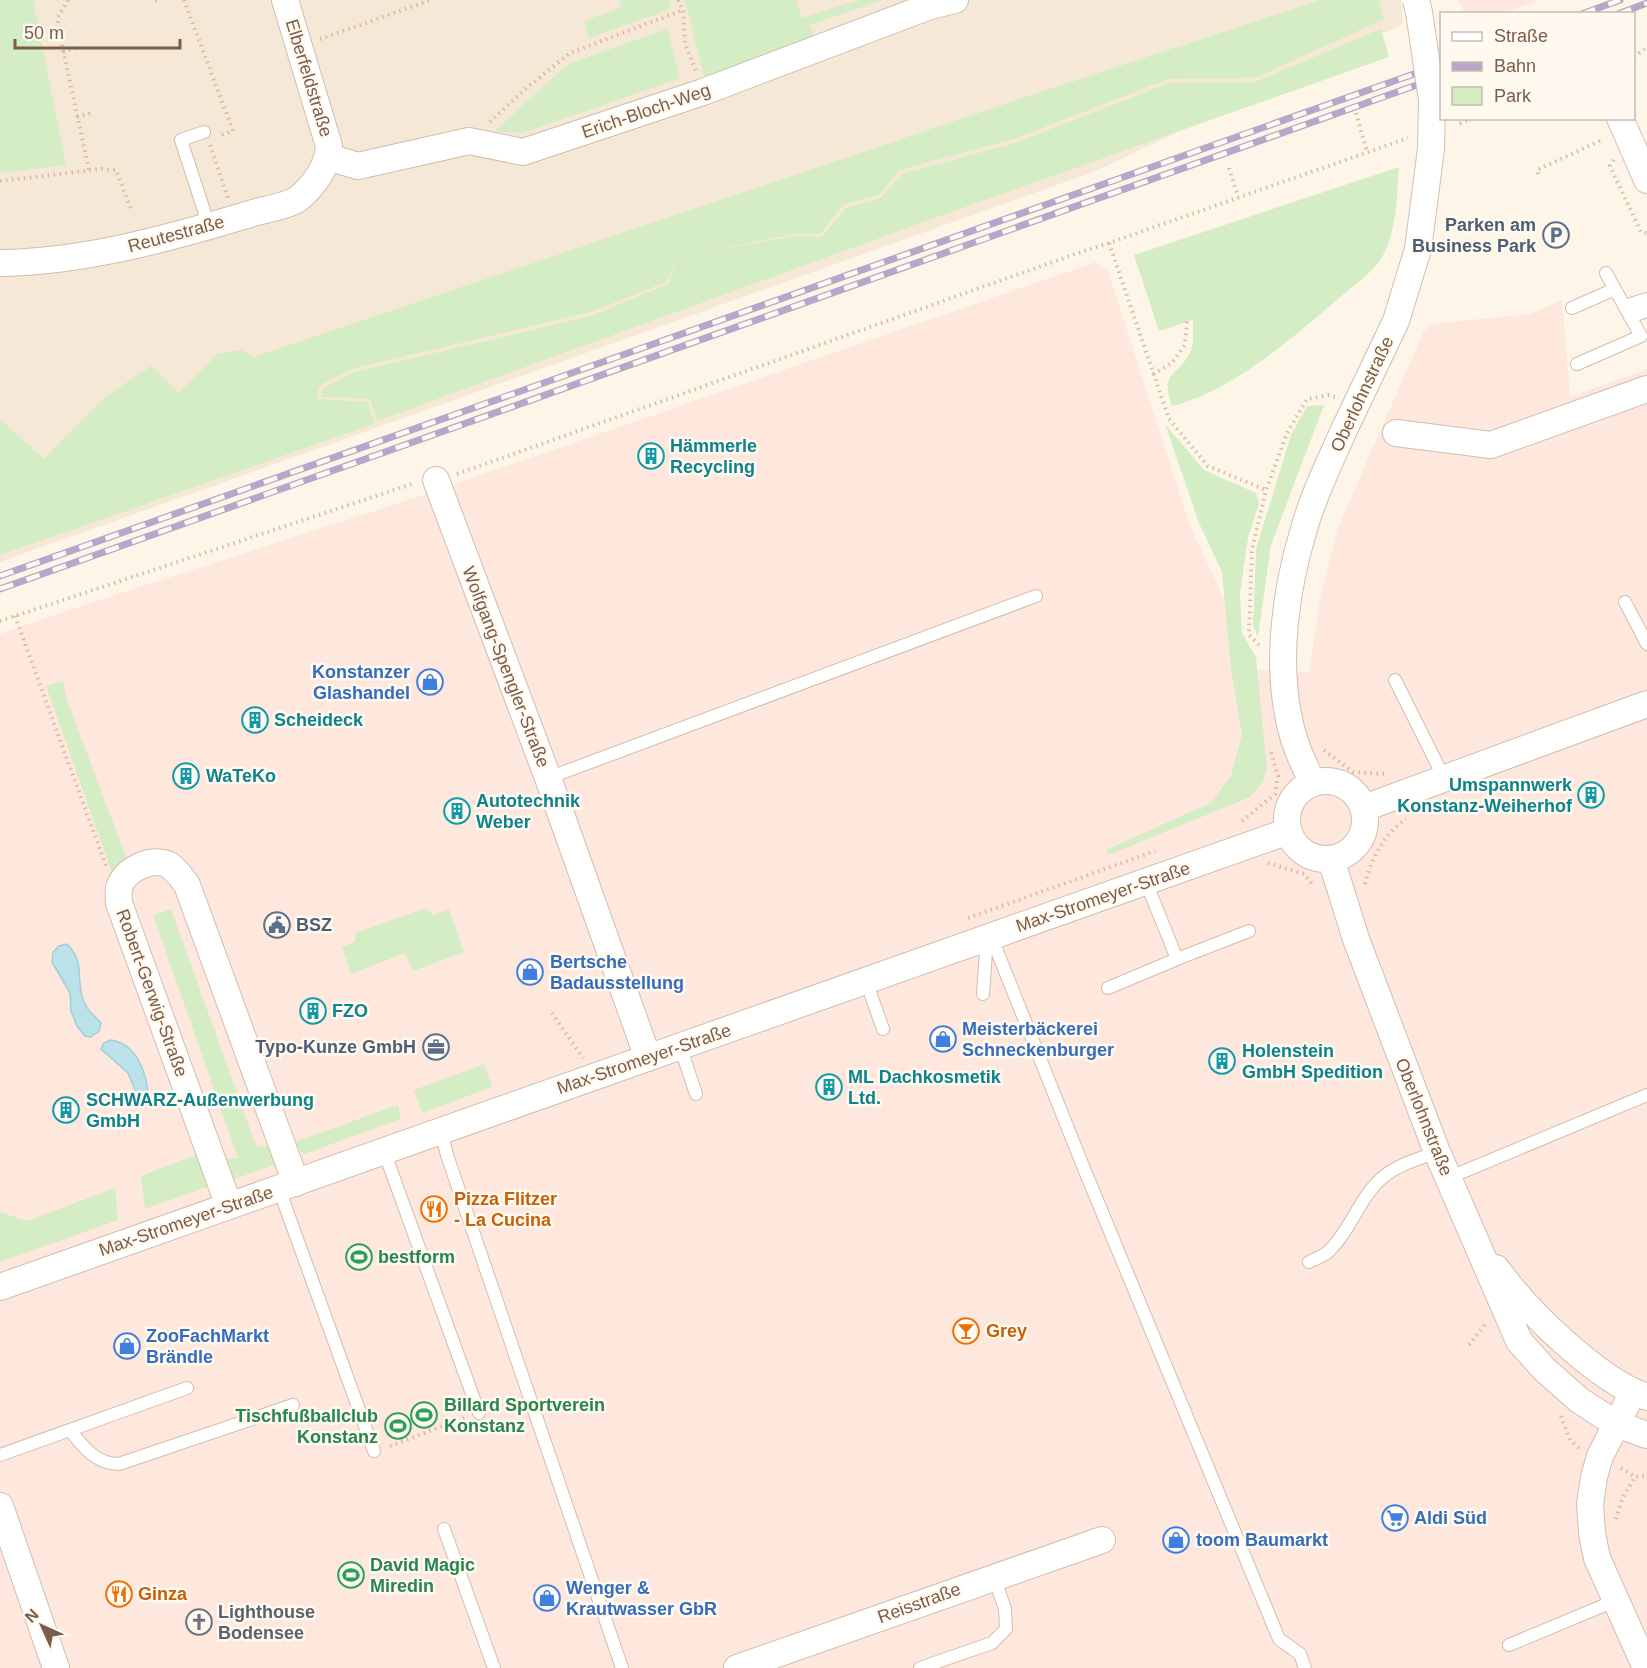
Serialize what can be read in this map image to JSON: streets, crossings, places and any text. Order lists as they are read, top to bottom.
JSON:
{
  "streets": {
    "street": [
      "Elberfeldstraße",
      "Erich-Bloch-Weg",
      "Reutestraße",
      "Oberlohnstraße",
      "Wolfgang-Spengler-Straße",
      "Max-Stromeyer-Straße",
      "Robert-Gerwig-Straße",
      "Reisstraße"
    ]
  },
  "crossings": [
    ["Elberfeldstraße", "Erich-Bloch-Weg"],
    ["Elberfeldstraße", "Reutestraße"],
    ["Erich-Bloch-Weg", "Reutestraße"],
    ["Oberlohnstraße", "Max-Stromeyer-Straße"],
    ["Wolfgang-Spengler-Straße", "Max-Stromeyer-Straße"],
    ["Max-Stromeyer-Straße", "Robert-Gerwig-Straße"]
  ],
  "places": {
    "parking": ["Parken am Business Park"],
    "building": [
      "Hämmerle Recycling",
      "Scheideck",
      "WaTeKo",
      "Umspannwerk Konstanz-Weiherhof",
      "Autotechnik Weber",
      "FZO",
      "Holenstein GmbH Spedition",
      "ML Dachkosmetik Ltd.",
      "SCHWARZ-Außenwerbung GmbH"
    ],
    "shop": [
      "Konstanzer Glashandel",
      "Bertsche Badausstellung",
      "Meisterbäckerei Schneckenburger",
      "ZooFachMarkt Brändle",
      "toom Baumarkt",
      "Wenger & Krautwasser GbR"
    ],
    "public building": ["BSZ"],
    "office": ["Typo-Kunze GmbH"],
    "restaurant": ["Pizza Flitzer - La Cucina", "Ginza"],
    "sports": [
      "bestform",
      "Billard Sportverein Konstanz",
      "Tischfußballclub Konstanz",
      "David Magic Miredin"
    ],
    "bar": ["Grey"],
    "supermarket": ["Aldi Süd"],
    "church": ["Lighthouse Bodensee"]
  },
  "legend": ["Straße", "Bahn", "Park"],
  "scale_bar": "50 m",
  "north": "top left"
}
